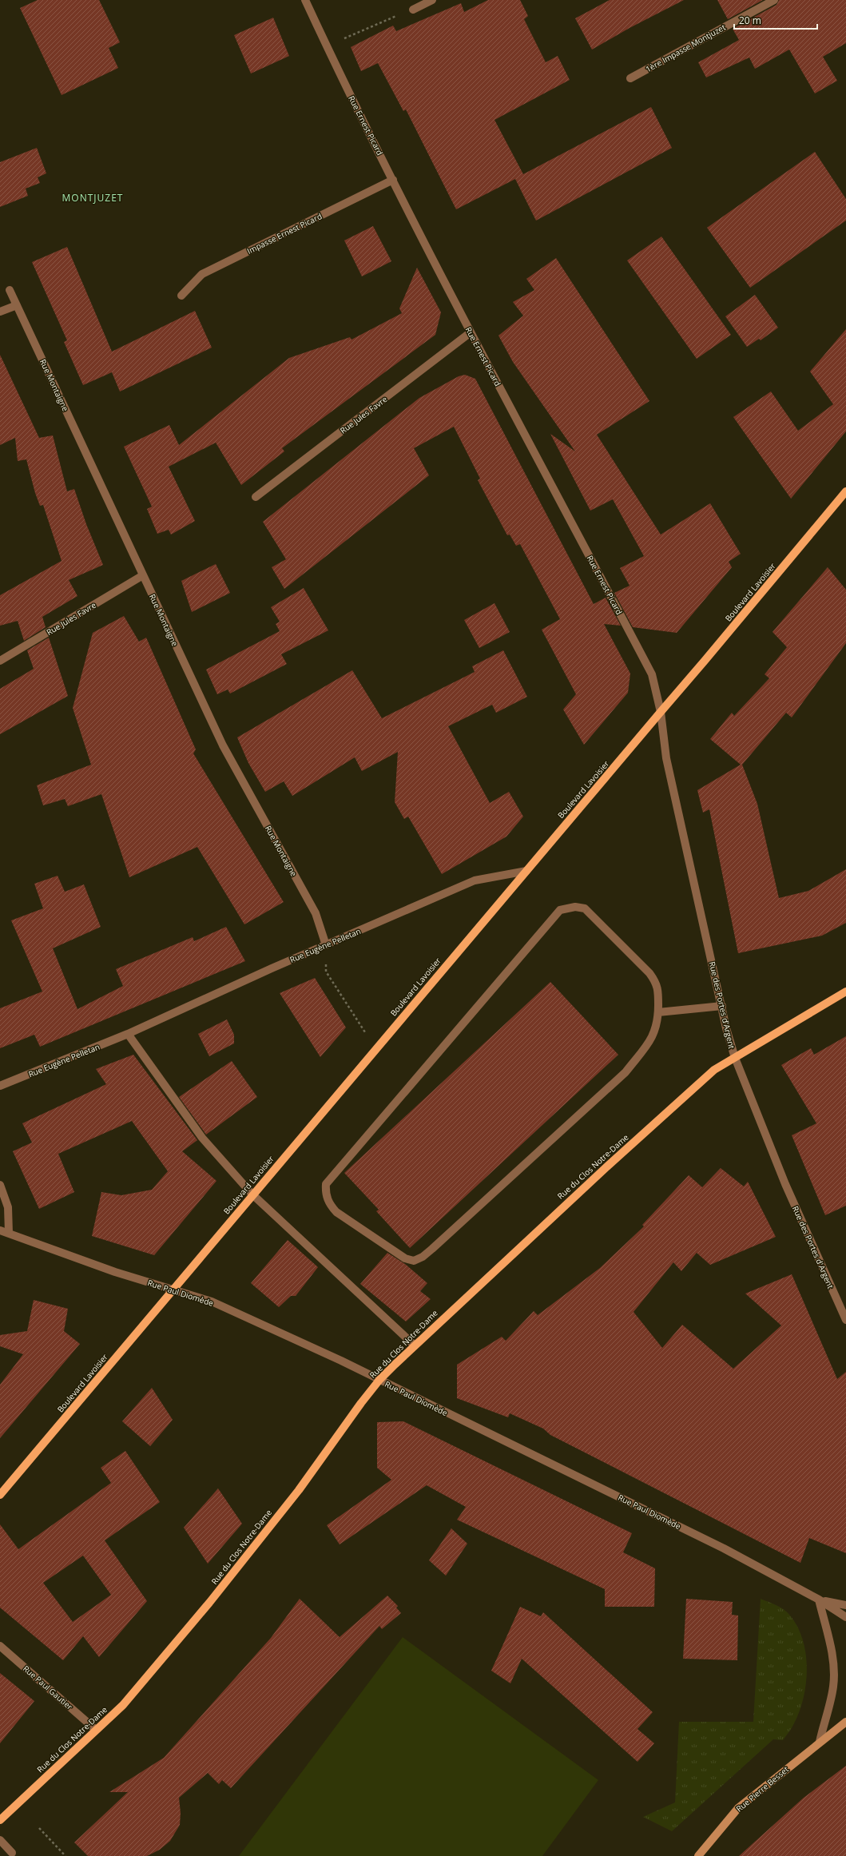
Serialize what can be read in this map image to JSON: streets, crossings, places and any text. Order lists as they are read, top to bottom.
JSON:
{
  "streets": {
    "main road": ["Boulevard Lavoisier", "Rue du Clos Notre-Dame"],
    "street": [
      "1ère Impasse Montjuzet",
      "Rue Ernest Picard",
      "Impasse Ernest Picard",
      "Rue Montaigne",
      "Rue Jules Favre",
      "Rue Eugène Pelletan",
      "Rue des Portes d'Argent",
      "Rue Paul Diomède",
      "Rue Paul Gautier",
      "Rue Pierre Besset"
    ]
  },
  "crossings": [
    ["Rue Ernest Picard", "Impasse Ernest Picard"],
    ["Rue Ernest Picard", "Rue Jules Favre"],
    ["Rue Ernest Picard", "Boulevard Lavoisier"],
    ["Rue Ernest Picard", "Rue des Portes d'Argent"],
    ["Rue Montaigne", "Rue Jules Favre"],
    ["Rue Montaigne", "Rue Eugène Pelletan"],
    ["Boulevard Lavoisier", "Rue Eugène Pelletan"],
    ["Boulevard Lavoisier", "Rue des Portes d'Argent"],
    ["Boulevard Lavoisier", "Rue Paul Diomède"],
    ["Rue des Portes d'Argent", "Rue du Clos Notre-Dame"],
    ["Rue du Clos Notre-Dame", "Rue Paul Diomède"],
    ["Rue du Clos Notre-Dame", "Rue Paul Gautier"]
  ],
  "districts": ["MONTJUZET"],
  "scale_bar": "20 m"
}
